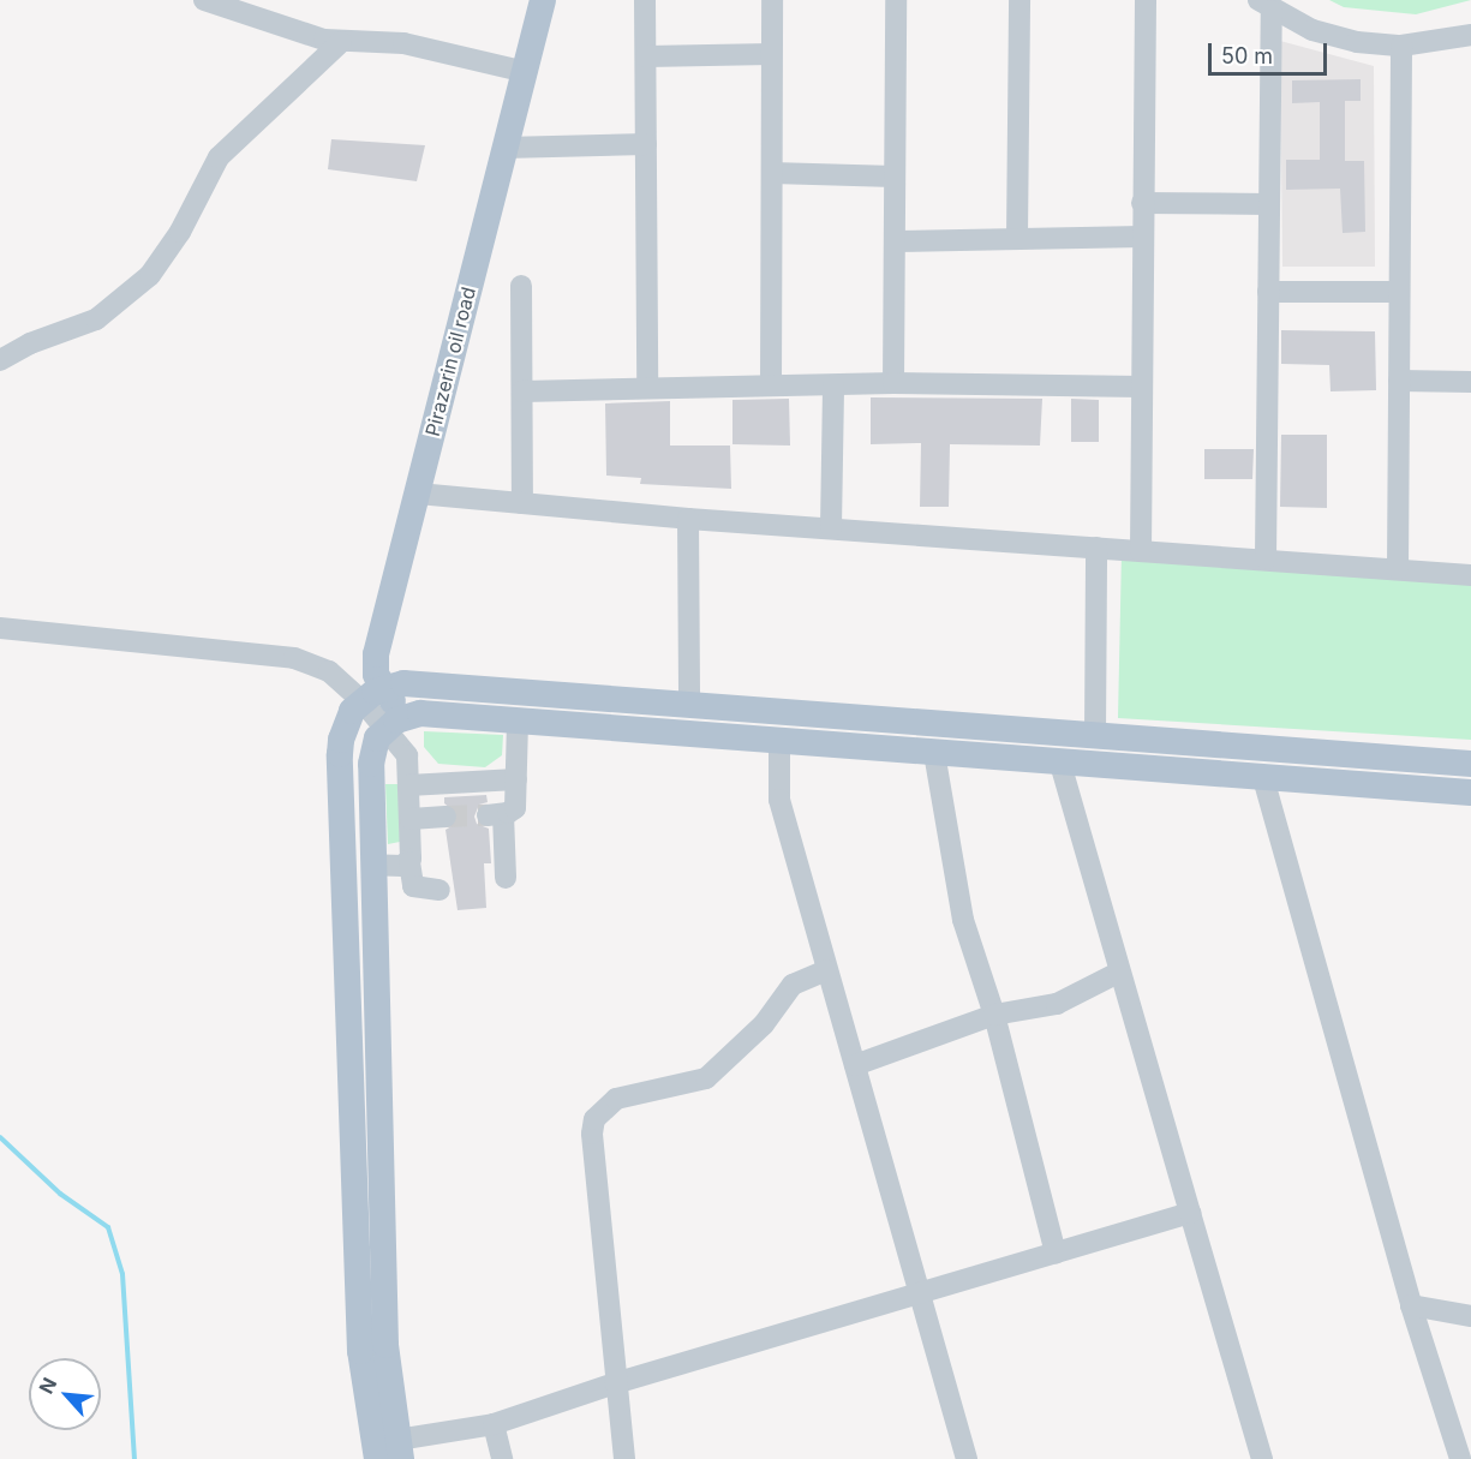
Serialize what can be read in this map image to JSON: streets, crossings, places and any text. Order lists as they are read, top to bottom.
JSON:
{
  "streets": {
    "main road": ["Pirazerin oil road"]
  },
  "scale_bar": "50 m",
  "north": "top left"
}
